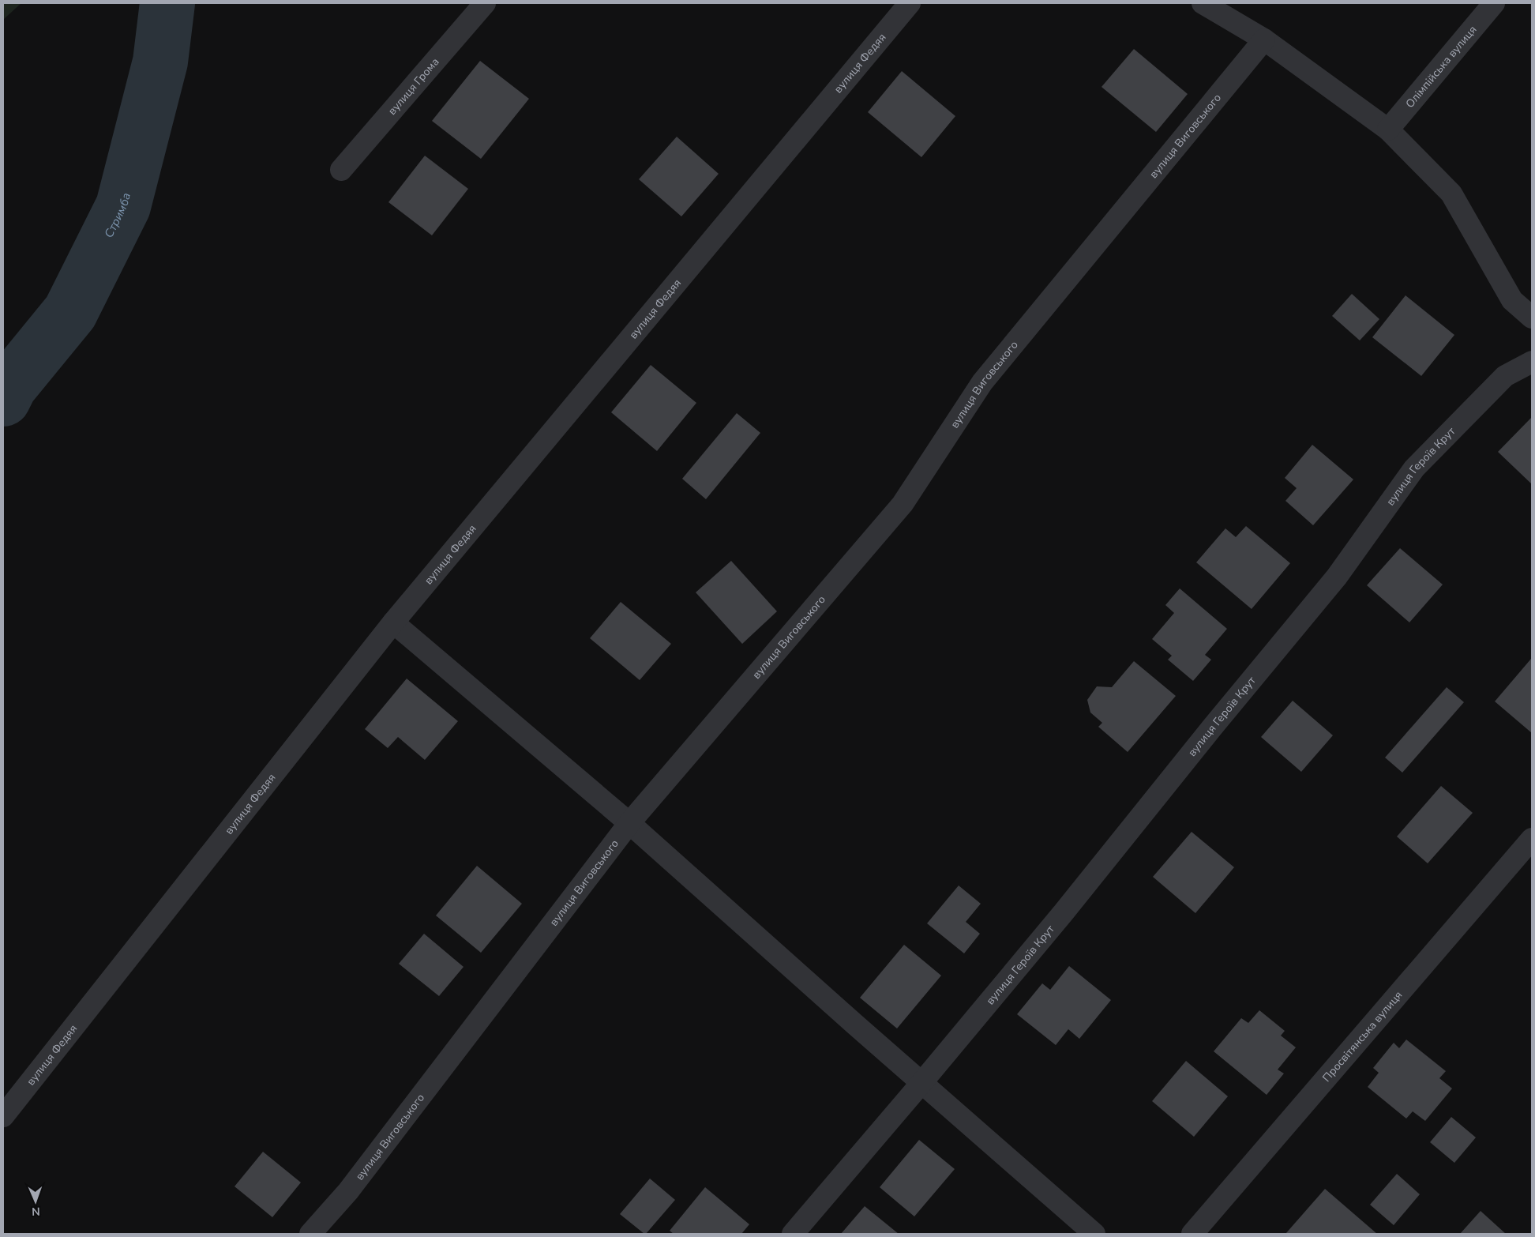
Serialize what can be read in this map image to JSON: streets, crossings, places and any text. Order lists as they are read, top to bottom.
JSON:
{
  "streets": {
    "street": [
      "вулиця Федяя",
      "Олімпійська вулиця",
      "вулиця Грома",
      "вулиця Виговського",
      "вулиця Героїв Крут",
      "Просвітянська вулиця"
    ]
  },
  "water": ["Стримба"],
  "north": "bottom"
}
